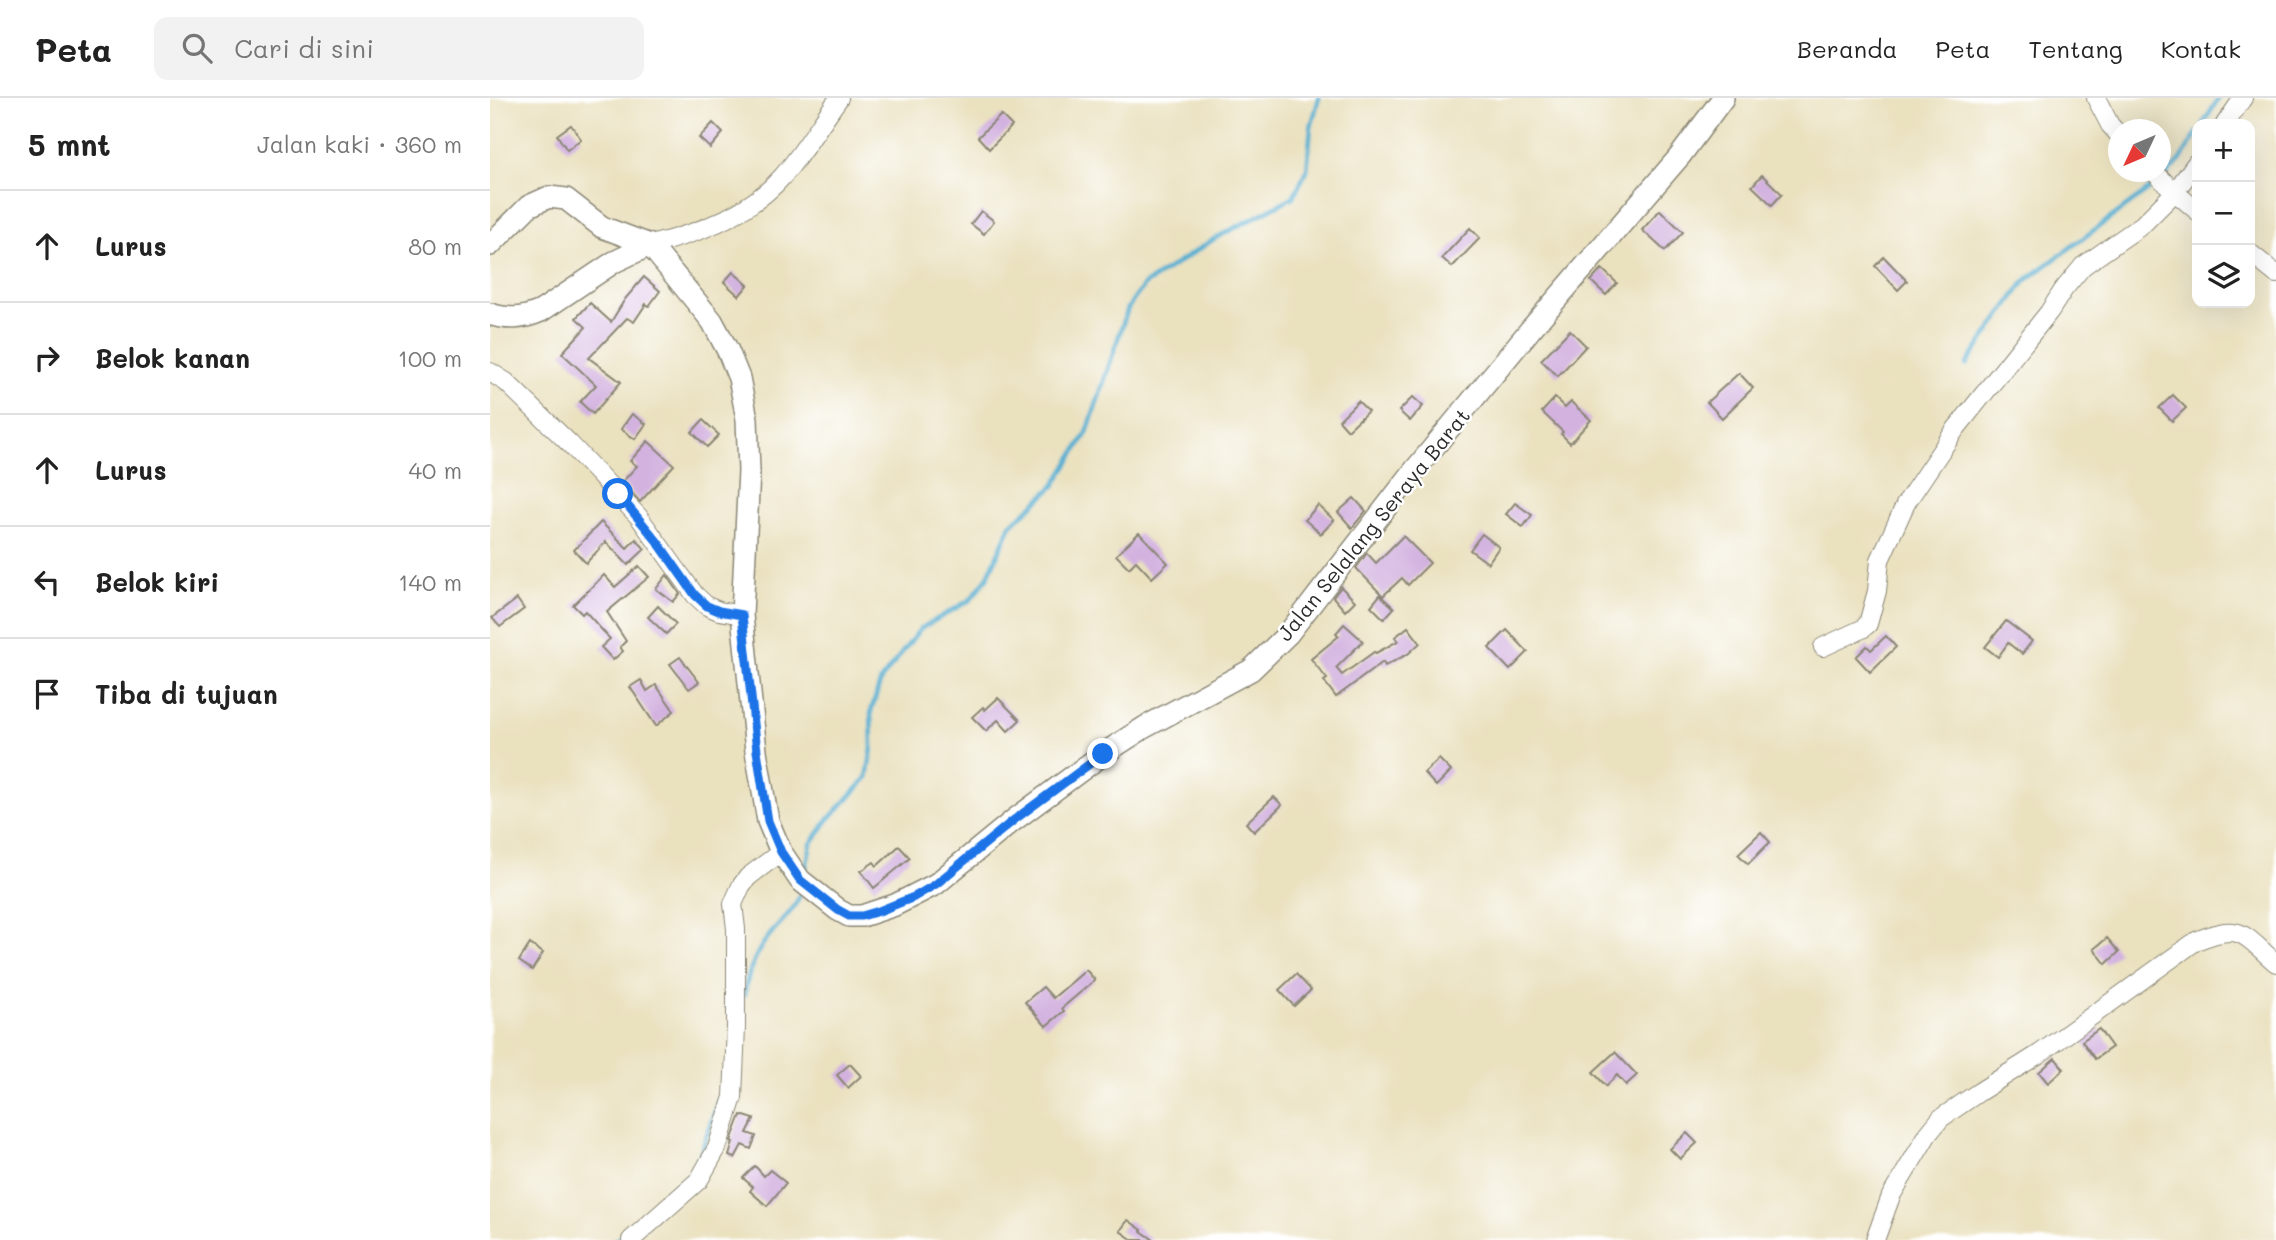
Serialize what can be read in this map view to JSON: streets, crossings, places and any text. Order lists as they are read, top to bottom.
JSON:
{
  "streets": {
    "street": ["Jalan Selalang Seraya Barat"]
  },
  "north": "bottom left",
  "page": {
    "header": "Peta",
    "search": "Cari di sini",
    "nav": [
      "Beranda",
      "Peta",
      "Tentang",
      "Kontak"
    ],
    "heading": ["5 mnt", "Jalan kaki · 360 m"],
    "map_buttons": ["+", "−"],
    "list": [
      ["Lurus", "80 m"],
      ["Belok kanan", "100 m"],
      ["Lurus", "40 m"],
      ["Belok kiri", "140 m"],
      "Tiba di tujuan"
    ]
  }
}
